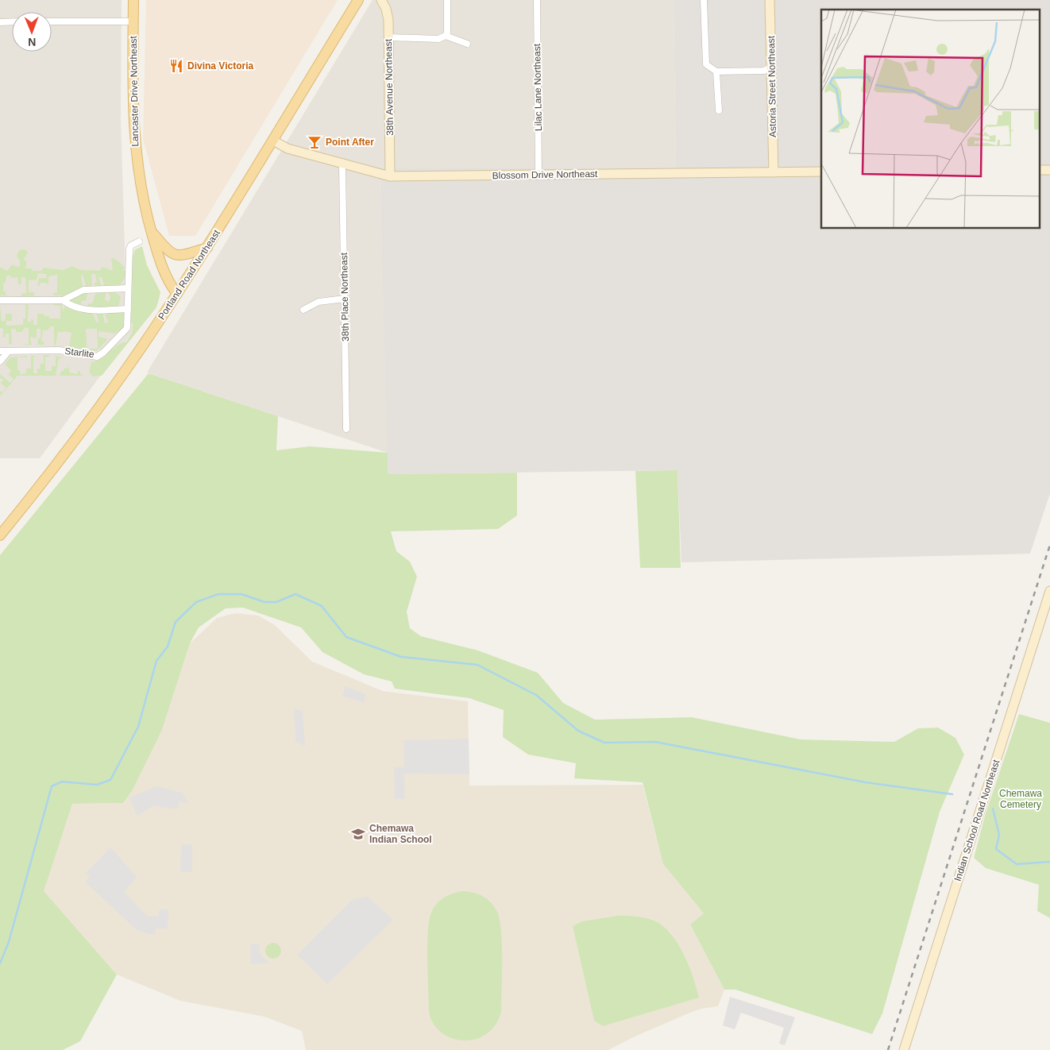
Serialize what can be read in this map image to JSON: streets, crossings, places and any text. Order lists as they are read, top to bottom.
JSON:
{
  "streets": {
    "main road": ["Lancaster Drive Northeast", "Portland Road Northeast"],
    "street": [
      "Astoria Street Northeast",
      "38th Avenue Northeast",
      "Lilac Lane Northeast",
      "Blossom Drive Northeast",
      "38th Place Northeast",
      "Starlite",
      "Indian School Road Northeast"
    ]
  },
  "crossings": [
    ["Astoria Street Northeast", "Blossom Drive Northeast"],
    ["38th Avenue Northeast", "Blossom Drive Northeast"],
    ["Lilac Lane Northeast", "Blossom Drive Northeast"],
    ["Lancaster Drive Northeast", "Portland Road Northeast"],
    ["Blossom Drive Northeast", "Portland Road Northeast"],
    ["Blossom Drive Northeast", "38th Place Northeast"]
  ],
  "parks": ["Chemawa Cemetery"],
  "places": {
    "restaurant": ["Divina Victoria"],
    "bar": ["Point After"],
    "school or university": ["Chemawa Indian School"]
  },
  "north": "bottom"
}
